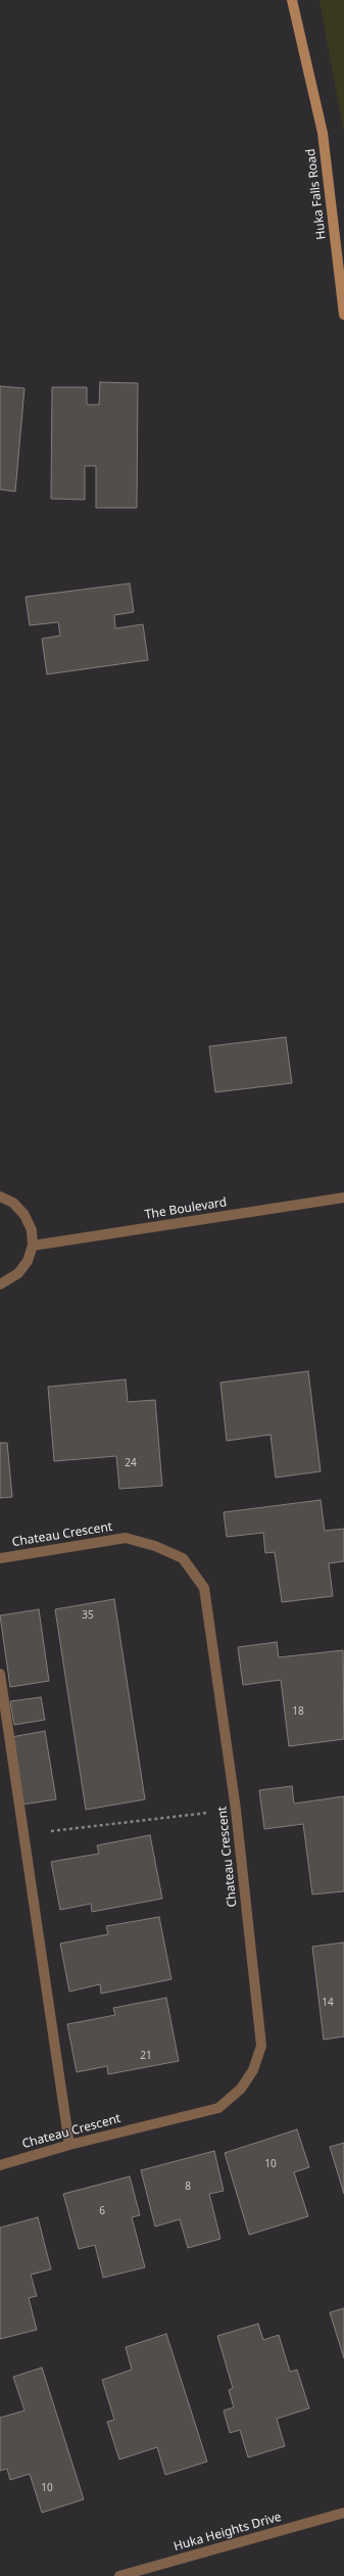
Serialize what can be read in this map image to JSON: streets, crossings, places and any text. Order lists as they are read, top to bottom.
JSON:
{
  "streets": {
    "street": [
      "Huka Falls Road",
      "The Boulevard",
      "Chateau Crescent",
      "Huka Heights Drive"
    ]
  },
  "house_numbers": [
    "24",
    "35",
    "18",
    "14",
    "21",
    "10",
    "8",
    "6",
    "10"
  ]
}
